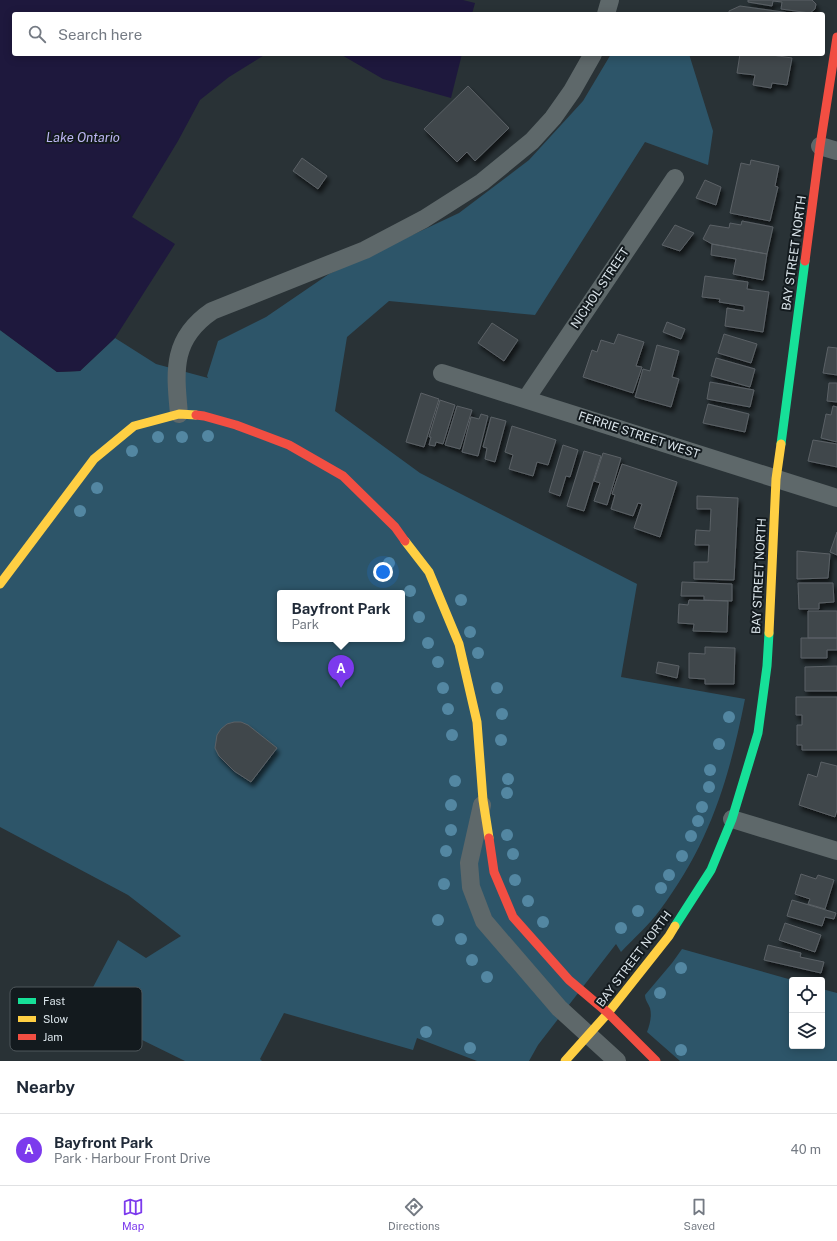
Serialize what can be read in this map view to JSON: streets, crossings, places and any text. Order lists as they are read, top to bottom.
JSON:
{
  "streets": {
    "street": ["BAY STREET NORTH", "NICHOL STREET", "FERRIE STREET WEST"]
  },
  "crossings": [
    ["BAY STREET NORTH", "FERRIE STREET WEST"],
    ["NICHOL STREET", "FERRIE STREET WEST"]
  ],
  "water": ["Lake Ontario"],
  "legend": ["Fast", "Slow", "Jam"],
  "page": {
    "search": "Search here",
    "popup": ["Bayfront Park", "Park"],
    "pins": "A",
    "heading": "Nearby",
    "list": [
      {
        "mark": "A",
        "name": "Bayfront Park",
        "note": "Park · Harbour Front Drive",
        "value": "40 m"
      }
    ],
    "nav": ["Map", "Directions", "Saved"]
  }
}
